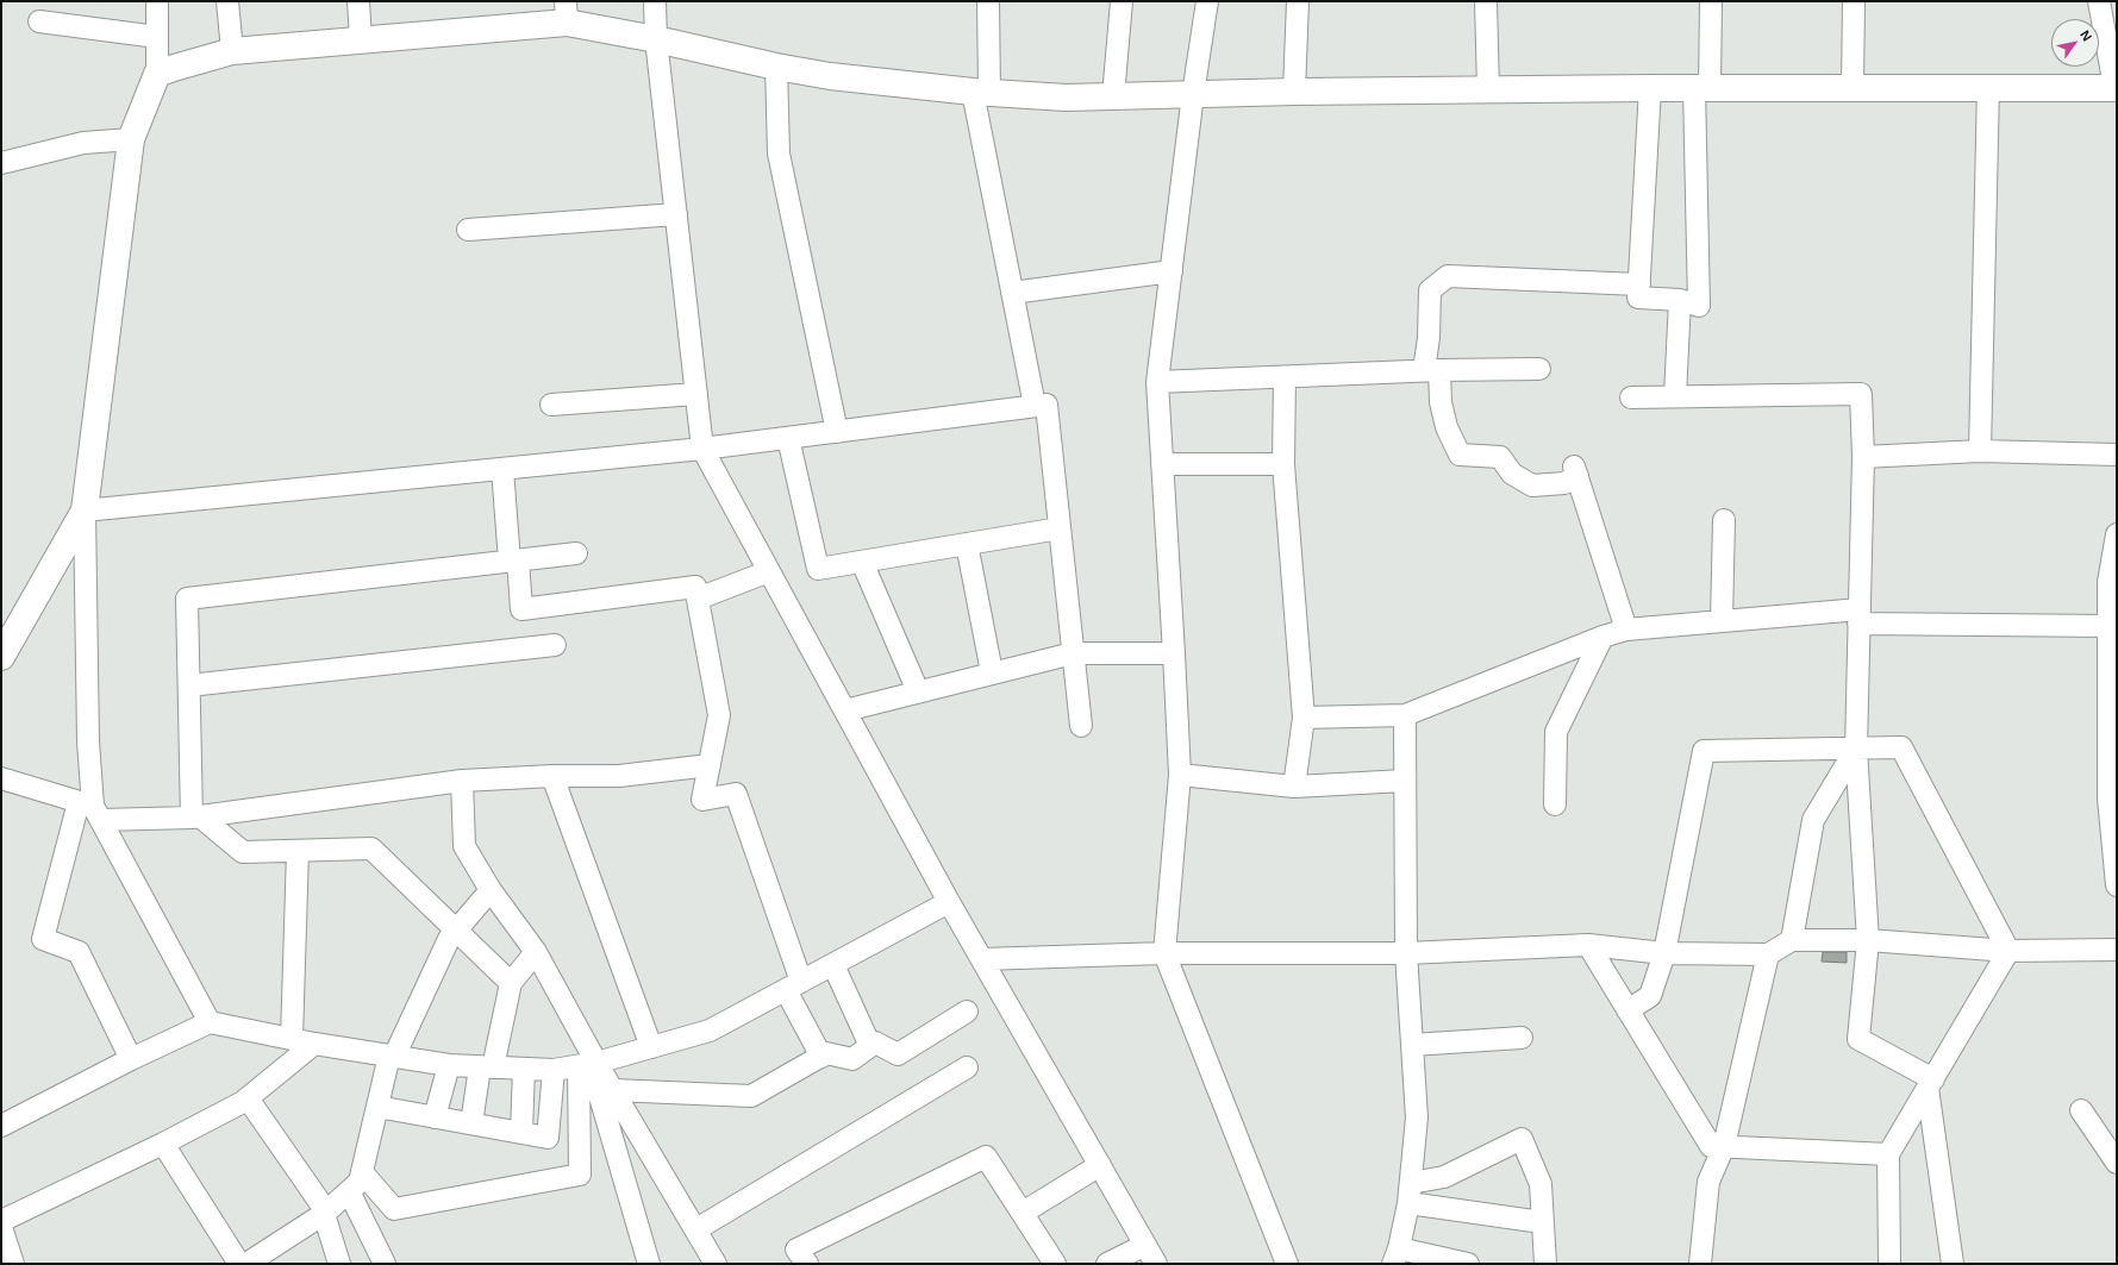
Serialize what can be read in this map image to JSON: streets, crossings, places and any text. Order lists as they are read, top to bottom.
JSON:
{
  "north": "top right"
}
